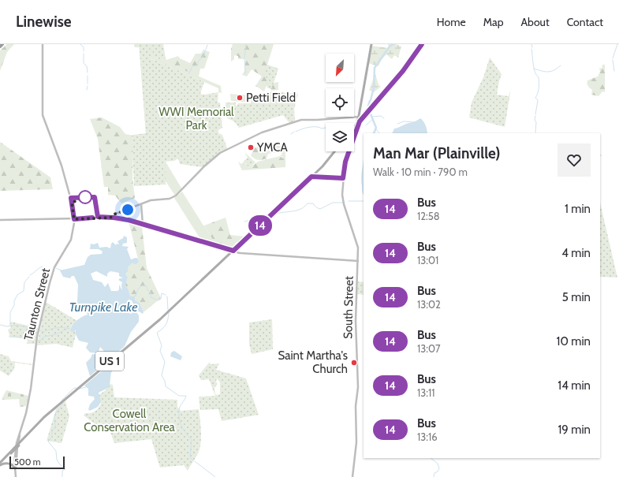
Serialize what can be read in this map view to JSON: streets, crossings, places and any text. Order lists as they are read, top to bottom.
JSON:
{
  "streets": {
    "main road": ["Taunton Street", "South Street", "US 1"]
  },
  "crossings": [
    ["Taunton Street", "US 1"]
  ],
  "water": ["Turnpike Lake"],
  "parks": ["WWI Memorial Park", "Cowell Conservation Area"],
  "places": ["Petti Field", "YMCA", "Saint Martha's Church"],
  "lines": ["bus line 14"],
  "scale_bar": "500 m",
  "north": "bottom left",
  "page": {
    "header": "Linewise",
    "nav": [
      "Home",
      "Map",
      "About",
      "Contact"
    ],
    "on_map": "14",
    "heading": ["Man Mar (Plainville)", "Walk · 10 min · 790 m"],
    "list": [
      {
        "mark": "14",
        "name": "Bus",
        "note": "12:58",
        "value": "1 min"
      },
      {
        "mark": "14",
        "name": "Bus",
        "note": "13:01",
        "value": "4 min"
      },
      {
        "mark": "14",
        "name": "Bus",
        "note": "13:02",
        "value": "5 min"
      },
      {
        "mark": "14",
        "name": "Bus",
        "note": "13:07",
        "value": "10 min"
      },
      {
        "mark": "14",
        "name": "Bus",
        "note": "13:11",
        "value": "14 min"
      },
      {
        "mark": "14",
        "name": "Bus",
        "note": "13:16",
        "value": "19 min"
      }
    ],
    "scale": "500 m"
  }
}
